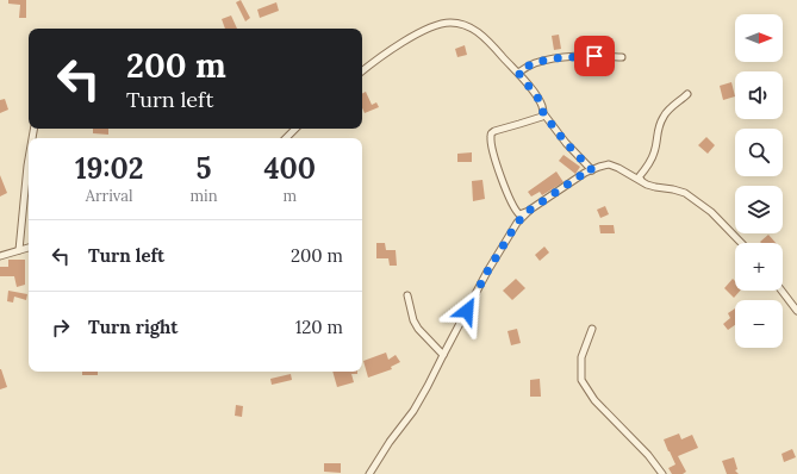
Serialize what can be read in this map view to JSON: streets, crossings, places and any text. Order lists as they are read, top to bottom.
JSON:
{
  "north": "right",
  "page": {
    "map_buttons": ["+", "−"],
    "turn": ["200 m", "Turn left"],
    "eta": [
      "19:02",
      "Arrival",
      "5",
      "min",
      "400",
      "m"
    ],
    "list": [
      {
        "name": "Turn left",
        "value": "200 m"
      },
      {
        "name": "Turn right",
        "value": "120 m"
      }
    ]
  }
}
